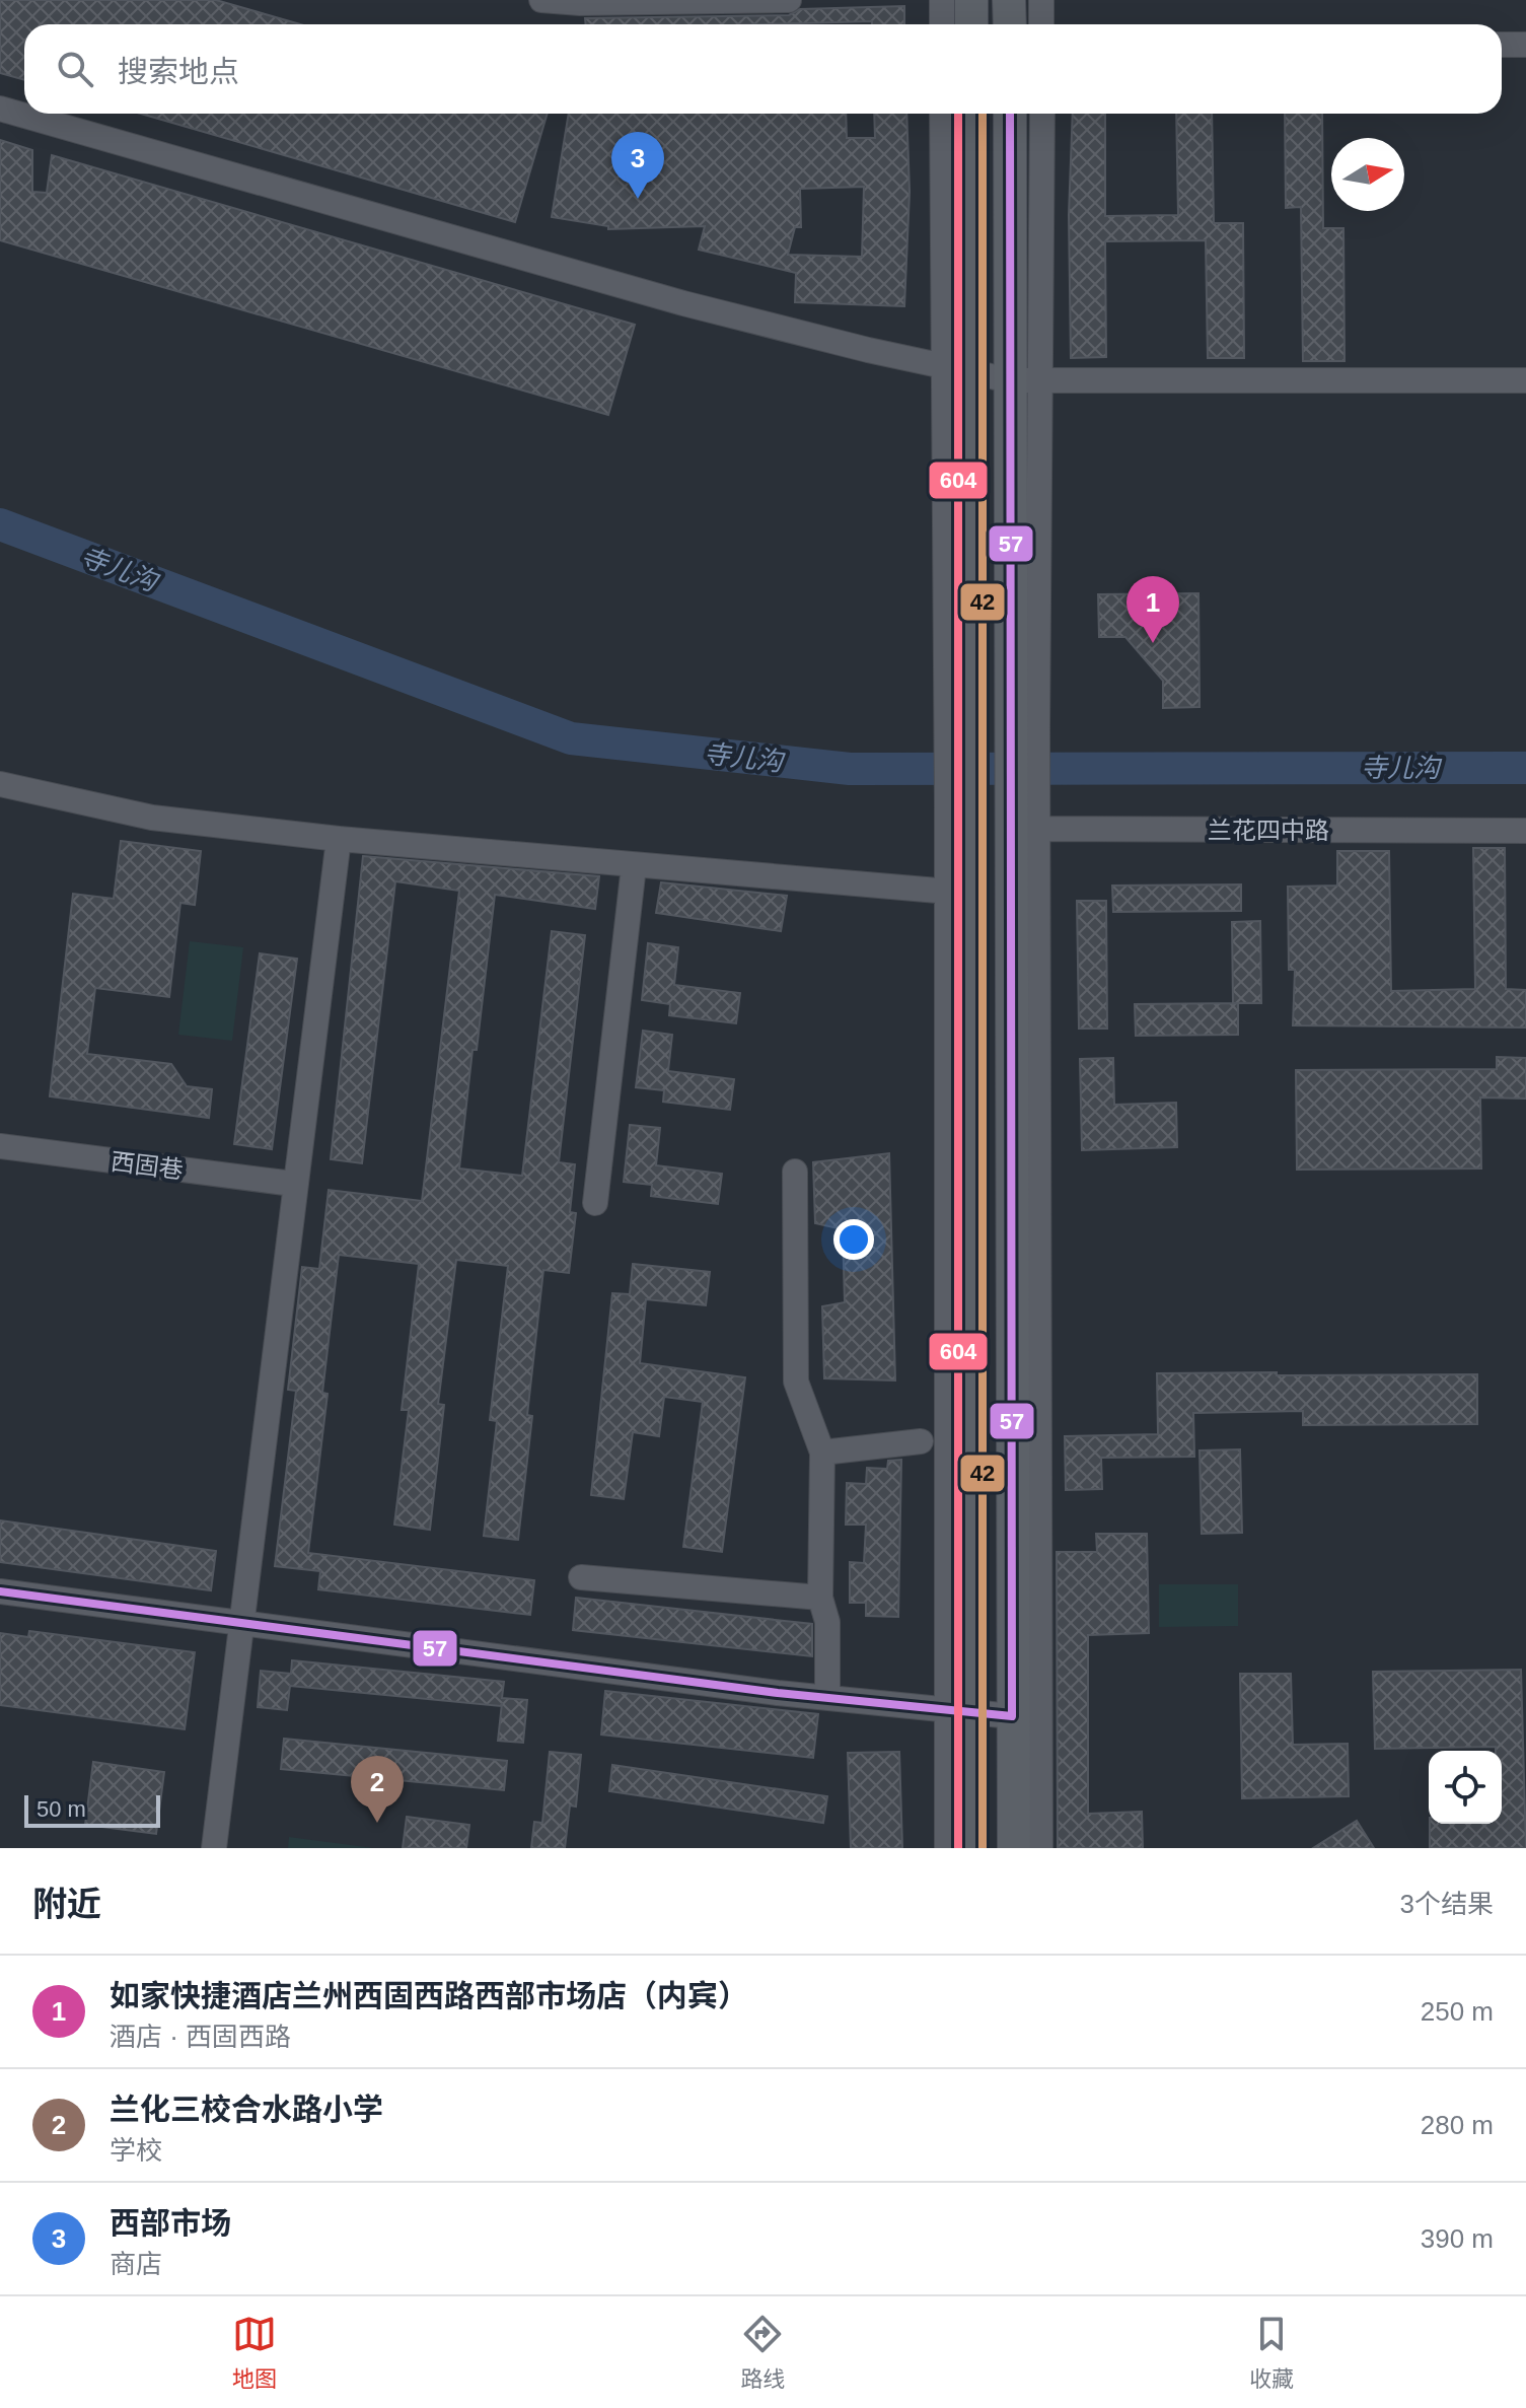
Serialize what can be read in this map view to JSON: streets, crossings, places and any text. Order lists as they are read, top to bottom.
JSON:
{
  "streets": {
    "street": ["兰花四中路", "西固巷"]
  },
  "water": ["寺儿沟"],
  "lines": ["transit line 57", "transit line 42", "transit line 604"],
  "scale_bar": "50 m",
  "north": "right",
  "page": {
    "search": "搜索地点",
    "pins": ["3", "1", "2"],
    "scale": "50 m",
    "heading": ["附近", "3个结果"],
    "list": [
      {
        "mark": "1",
        "name": "如家快捷酒店兰州西固西路西部市场店（内宾）",
        "note": "酒店 · 西固西路",
        "value": "250 m"
      },
      {
        "mark": "2",
        "name": "兰化三校合水路小学",
        "note": "学校",
        "value": "280 m"
      },
      {
        "mark": "3",
        "name": "西部市场",
        "note": "商店",
        "value": "390 m"
      }
    ],
    "nav": ["地图", "路线", "收藏"]
  }
}
